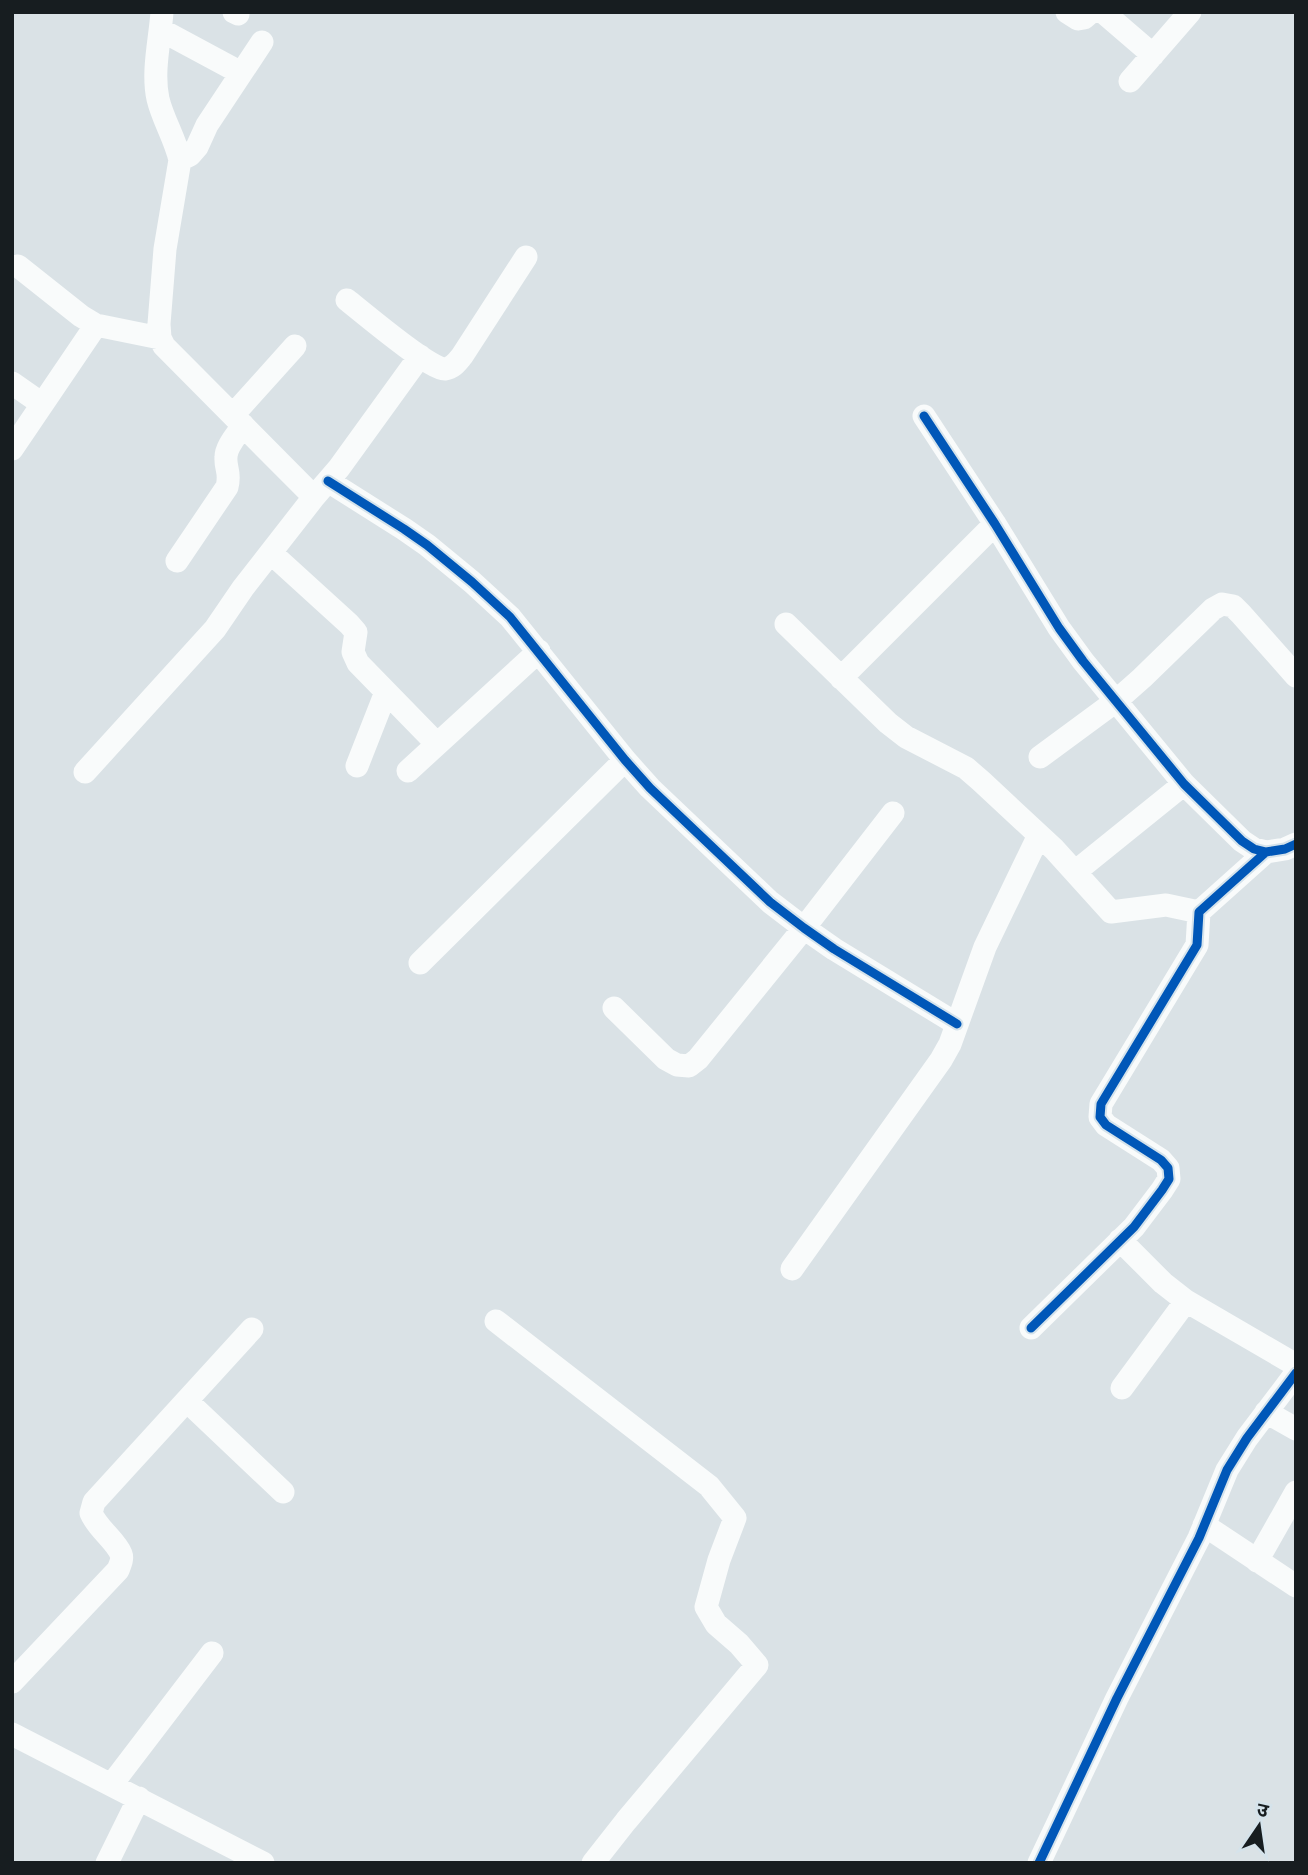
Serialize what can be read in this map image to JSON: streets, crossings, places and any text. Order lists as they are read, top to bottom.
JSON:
{
  "north": "top"
}
